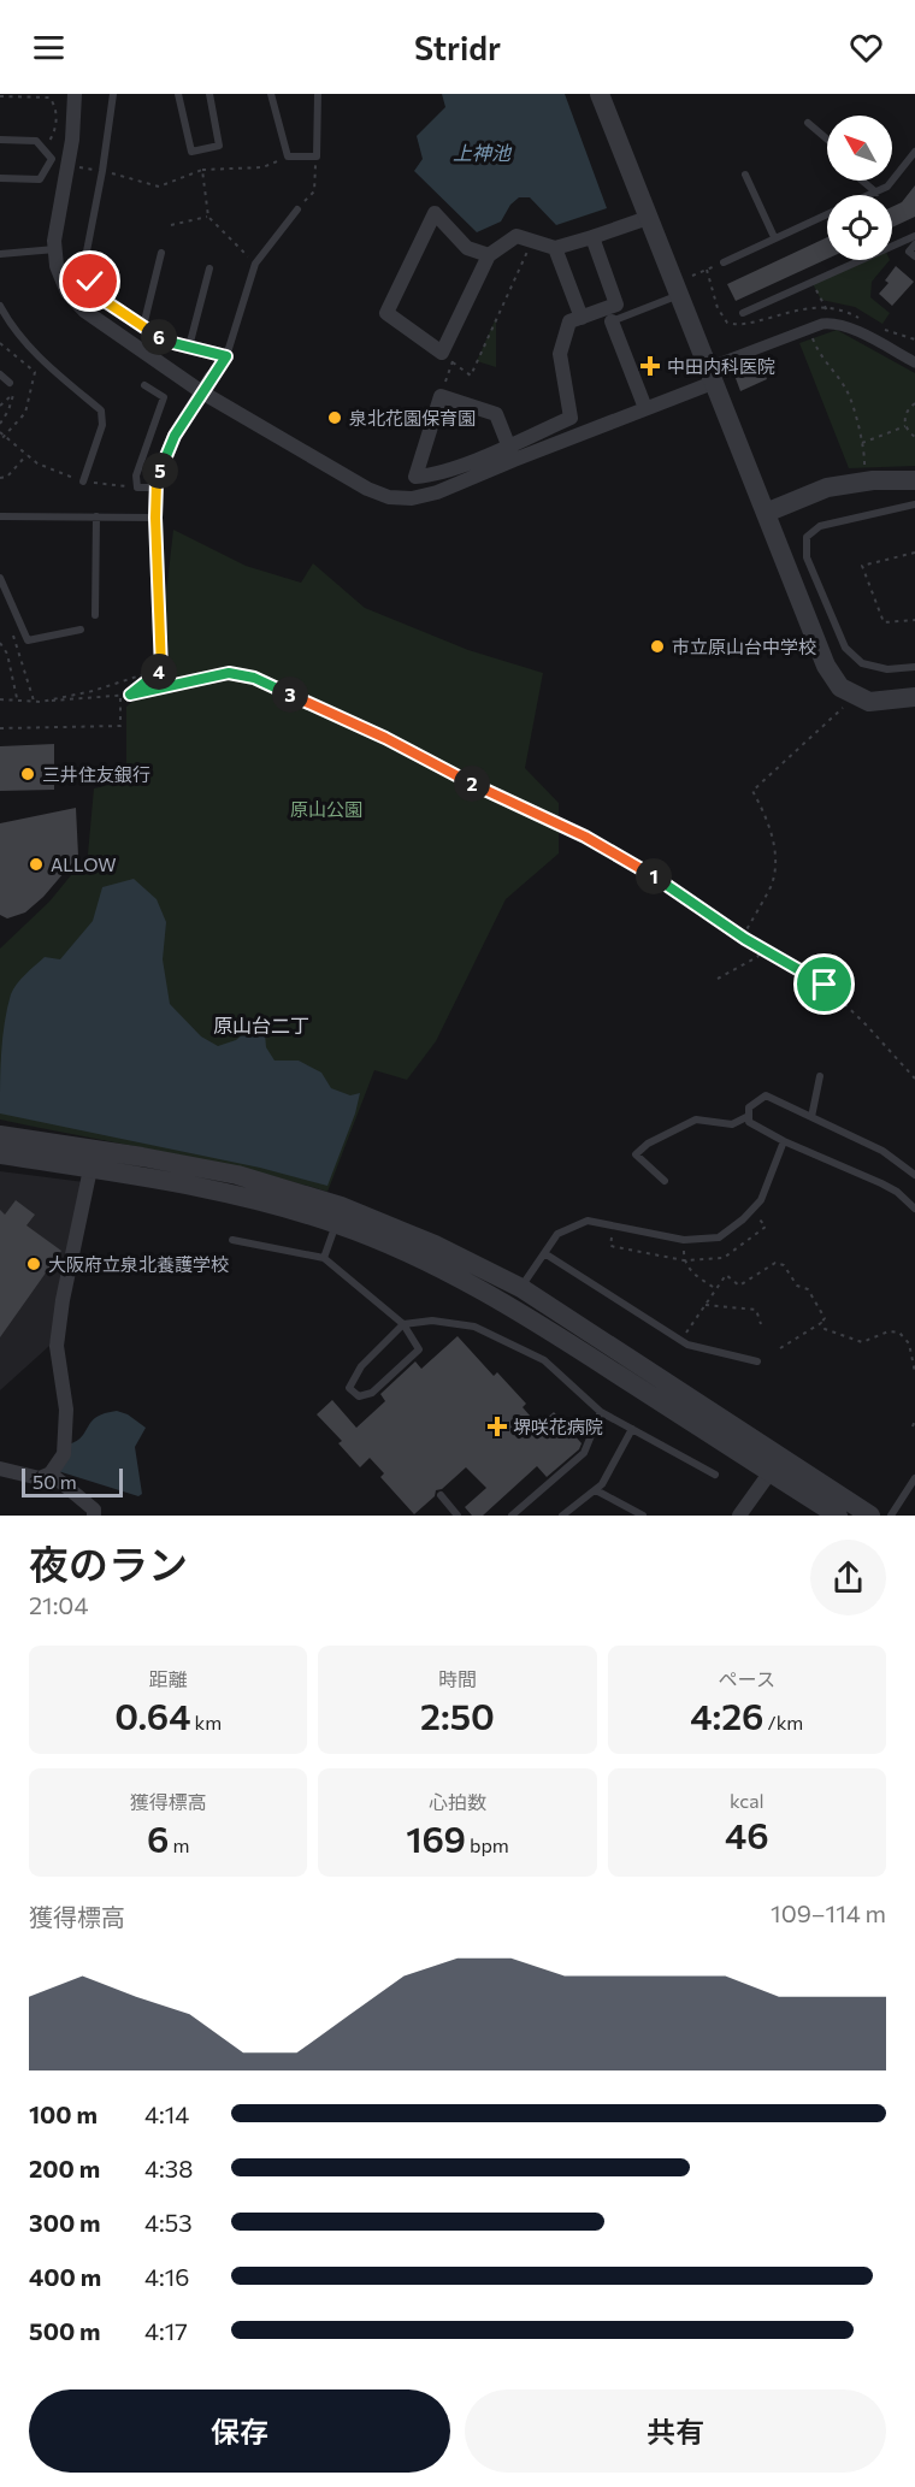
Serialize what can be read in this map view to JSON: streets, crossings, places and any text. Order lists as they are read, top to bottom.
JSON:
{
  "districts": ["原山台二丁"],
  "water": ["上神池"],
  "parks": ["原山公園"],
  "places": {
    "health": ["中田内科医院", "堺咲花病院"],
    "other": [
      "泉北花園保育園",
      "市立原山台中学校",
      "三井住友銀行",
      "ALLOW",
      "大阪府立泉北養護学校"
    ]
  },
  "scale_bar": "50 m",
  "north": "top left",
  "page": {
    "header": "Stridr",
    "pins": [
      "6",
      "5",
      "4",
      "3",
      "2",
      "1"
    ],
    "scale": "50 m",
    "heading": ["夜のラン", "21:04"],
    "stats": [
      ["距離", "0.64 km"],
      ["時間", "2:50"],
      ["ペース", "4:26 /km"],
      ["獲得標高", "6 m"],
      ["心拍数", "169 bpm"],
      ["kcal", "46"]
    ],
    "chart": ["獲得標高", "109–114 m"],
    "list": [
      {
        "name": "100 m",
        "note": "4:14"
      },
      {
        "name": "200 m",
        "note": "4:38"
      },
      {
        "name": "300 m",
        "note": "4:53"
      },
      {
        "name": "400 m",
        "note": "4:16"
      },
      {
        "name": "500 m",
        "note": "4:17"
      }
    ],
    "buttons": ["保存", "共有"]
  }
}
